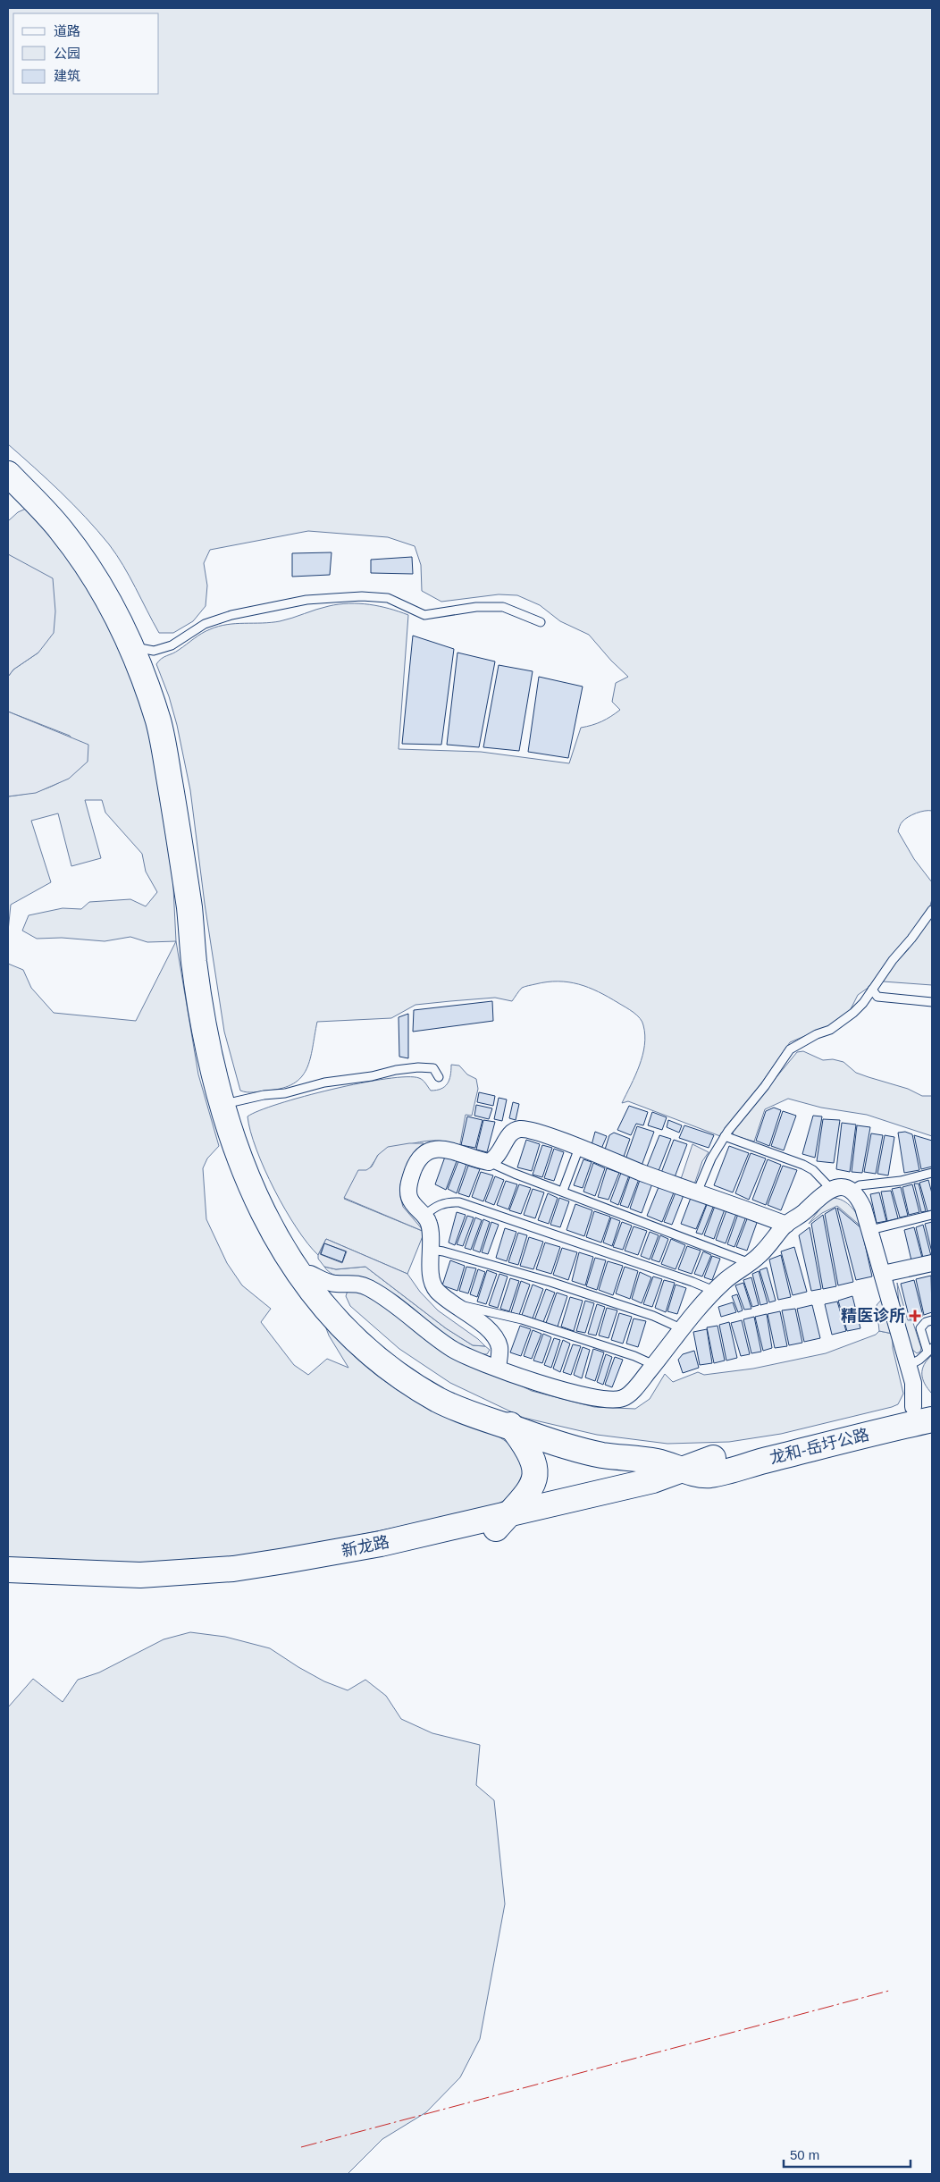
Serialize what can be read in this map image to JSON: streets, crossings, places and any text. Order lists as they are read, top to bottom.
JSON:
{
  "streets": {
    "main road": ["龙和-岳圩公路", "新龙路"]
  },
  "crossings": [
    ["龙和-岳圩公路", "新龙路"]
  ],
  "places": {
    "health": ["精医诊所"]
  },
  "legend": ["道路", "公园", "建筑"],
  "scale_bar": "50 m"
}
